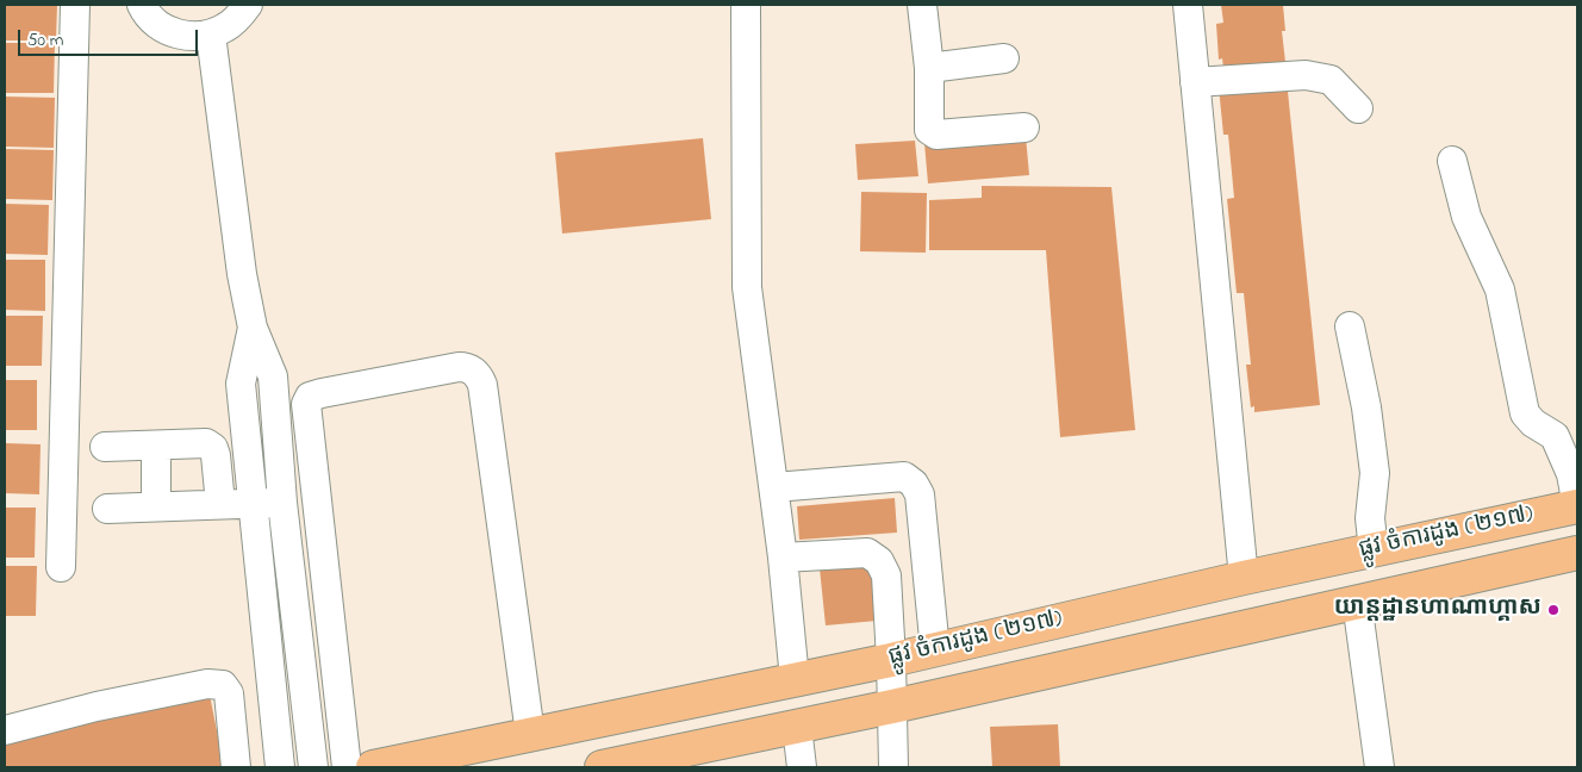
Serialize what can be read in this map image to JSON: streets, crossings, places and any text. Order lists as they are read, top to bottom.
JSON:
{
  "streets": {
    "main road": ["ផ្លូវ ចំការដូង (២១៧)"]
  },
  "places": ["យាន្ដដ្ឋានហាណាហ្គាស"],
  "scale_bar": "50 m"
}
